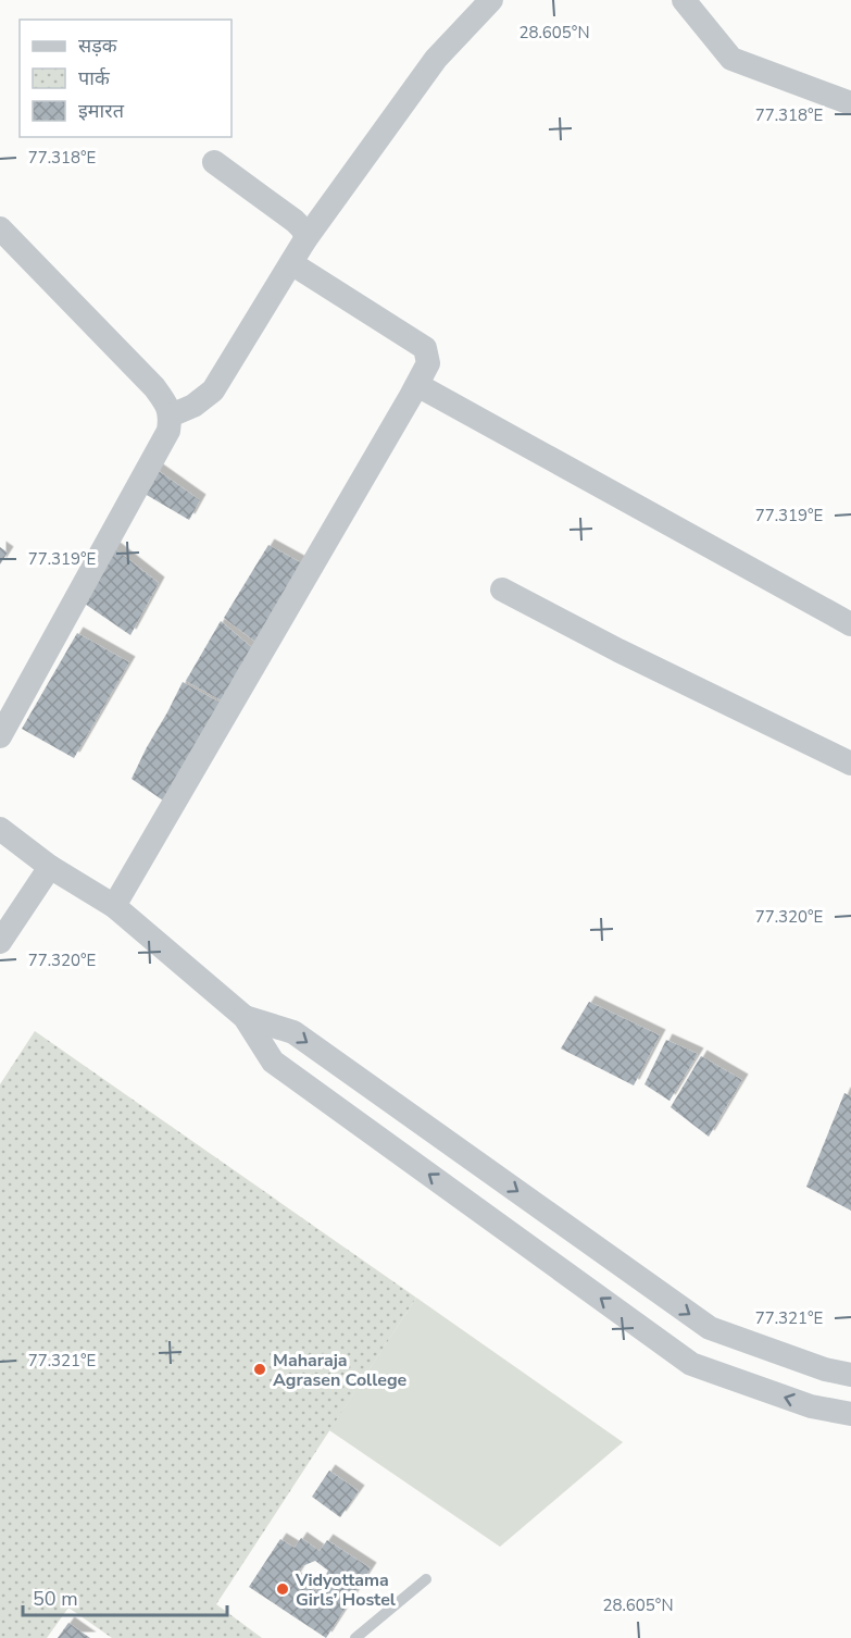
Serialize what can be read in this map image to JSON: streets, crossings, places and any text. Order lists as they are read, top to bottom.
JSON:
{
  "places": ["Maharaja Agrasen College", "Vidyottama Girls’ Hostel"],
  "legend": ["सड़क", "पार्क", "इमारत"],
  "scale_bar": "50 m",
  "coordinates": [
    "28.605°N",
    "77.318°E",
    "77.319°E",
    "77.320°E",
    "77.321°E"
  ]
}
